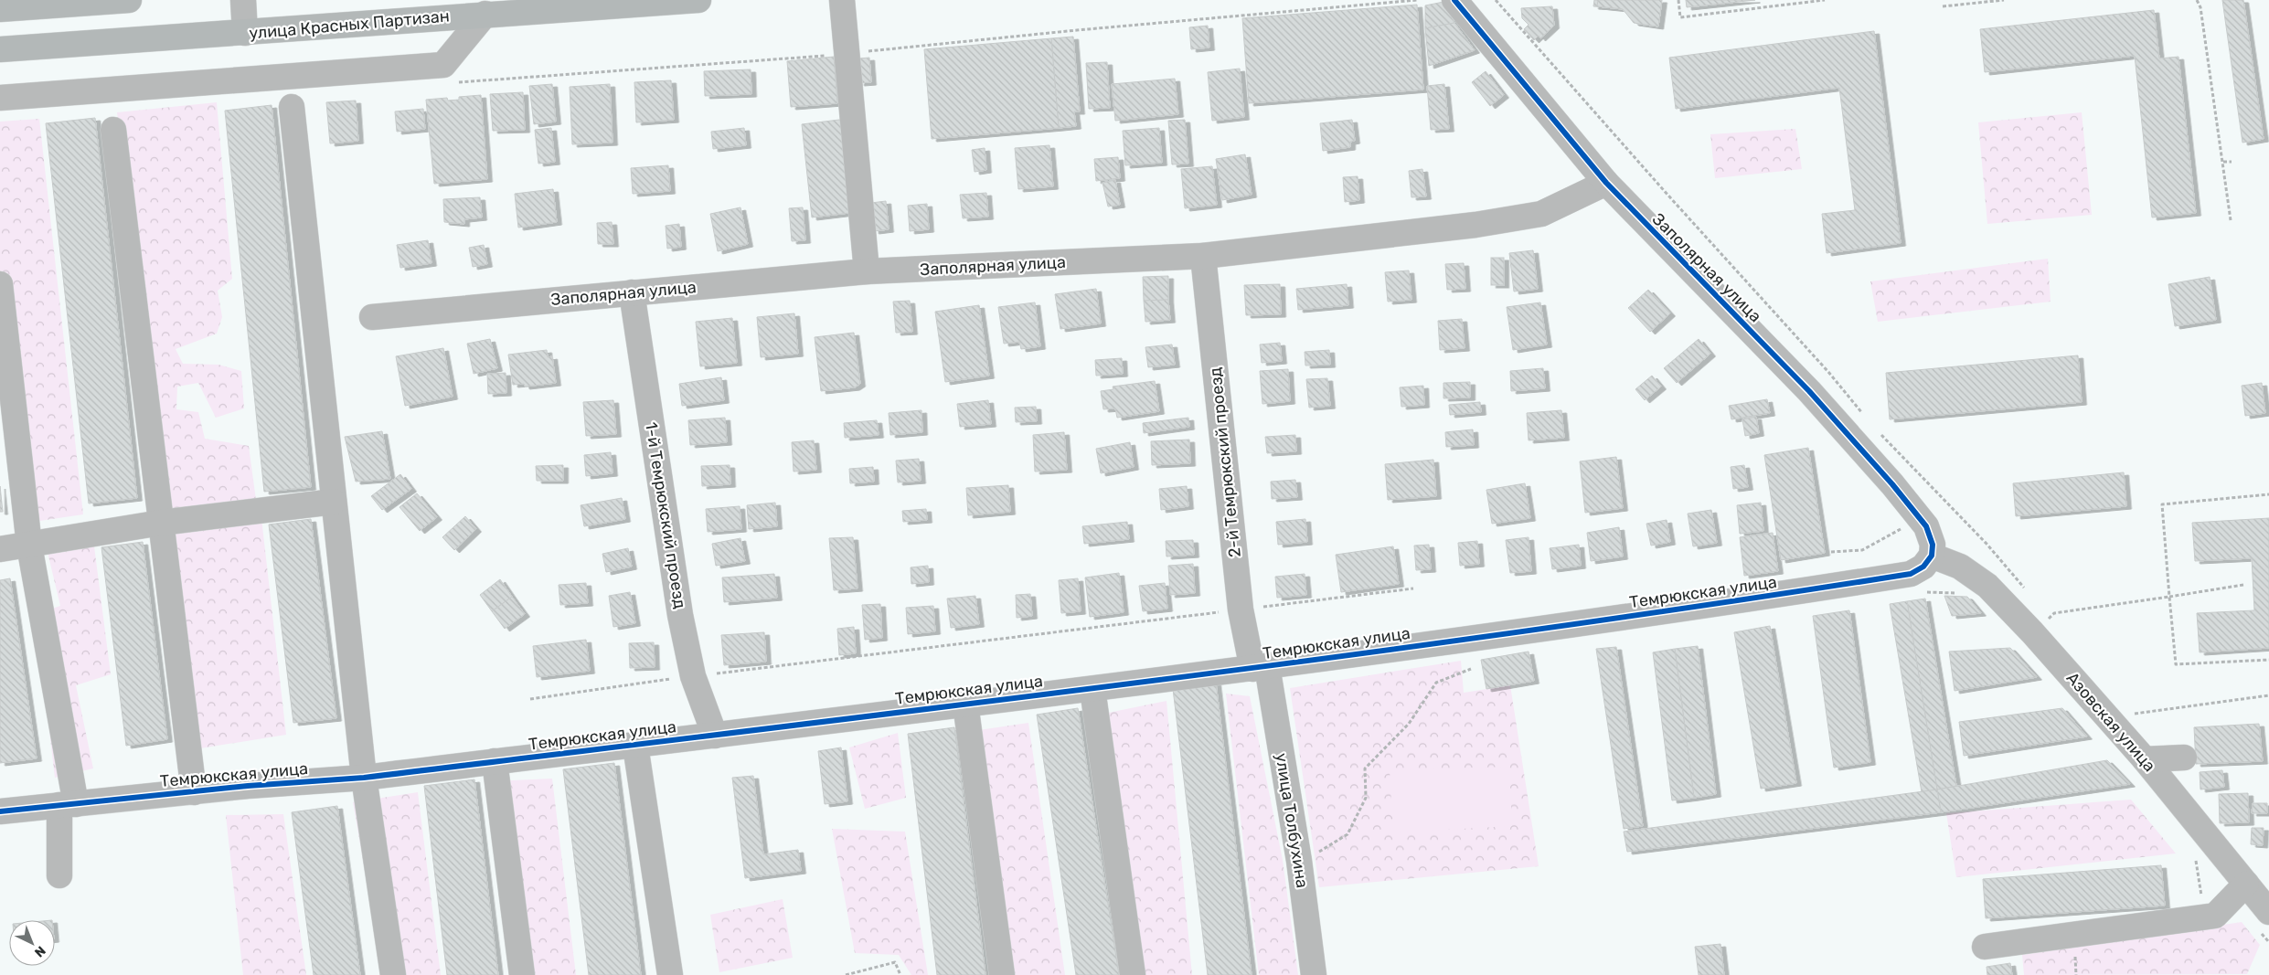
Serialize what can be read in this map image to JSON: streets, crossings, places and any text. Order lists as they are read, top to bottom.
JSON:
{
  "streets": {
    "highway": ["улица Красных Партизан"],
    "street": [
      "Заполярная улица",
      "2-й Темрюкский проезд",
      "1-й Темрюкский проезд",
      "Темрюкская улица",
      "Азовская улица",
      "улица Толбухина"
    ]
  },
  "crossings": [
    ["Заполярная улица", "2-й Темрюкский проезд"],
    ["Заполярная улица", "1-й Темрюкский проезд"],
    ["Заполярная улица", "Темрюкская улица"],
    ["Заполярная улица", "Азовская улица"],
    ["2-й Темрюкский проезд", "Темрюкская улица"],
    ["2-й Темрюкский проезд", "улица Толбухина"],
    ["1-й Темрюкский проезд", "Темрюкская улица"],
    ["Темрюкская улица", "Азовская улица"],
    ["Темрюкская улица", "улица Толбухина"]
  ],
  "north": "bottom right"
}
